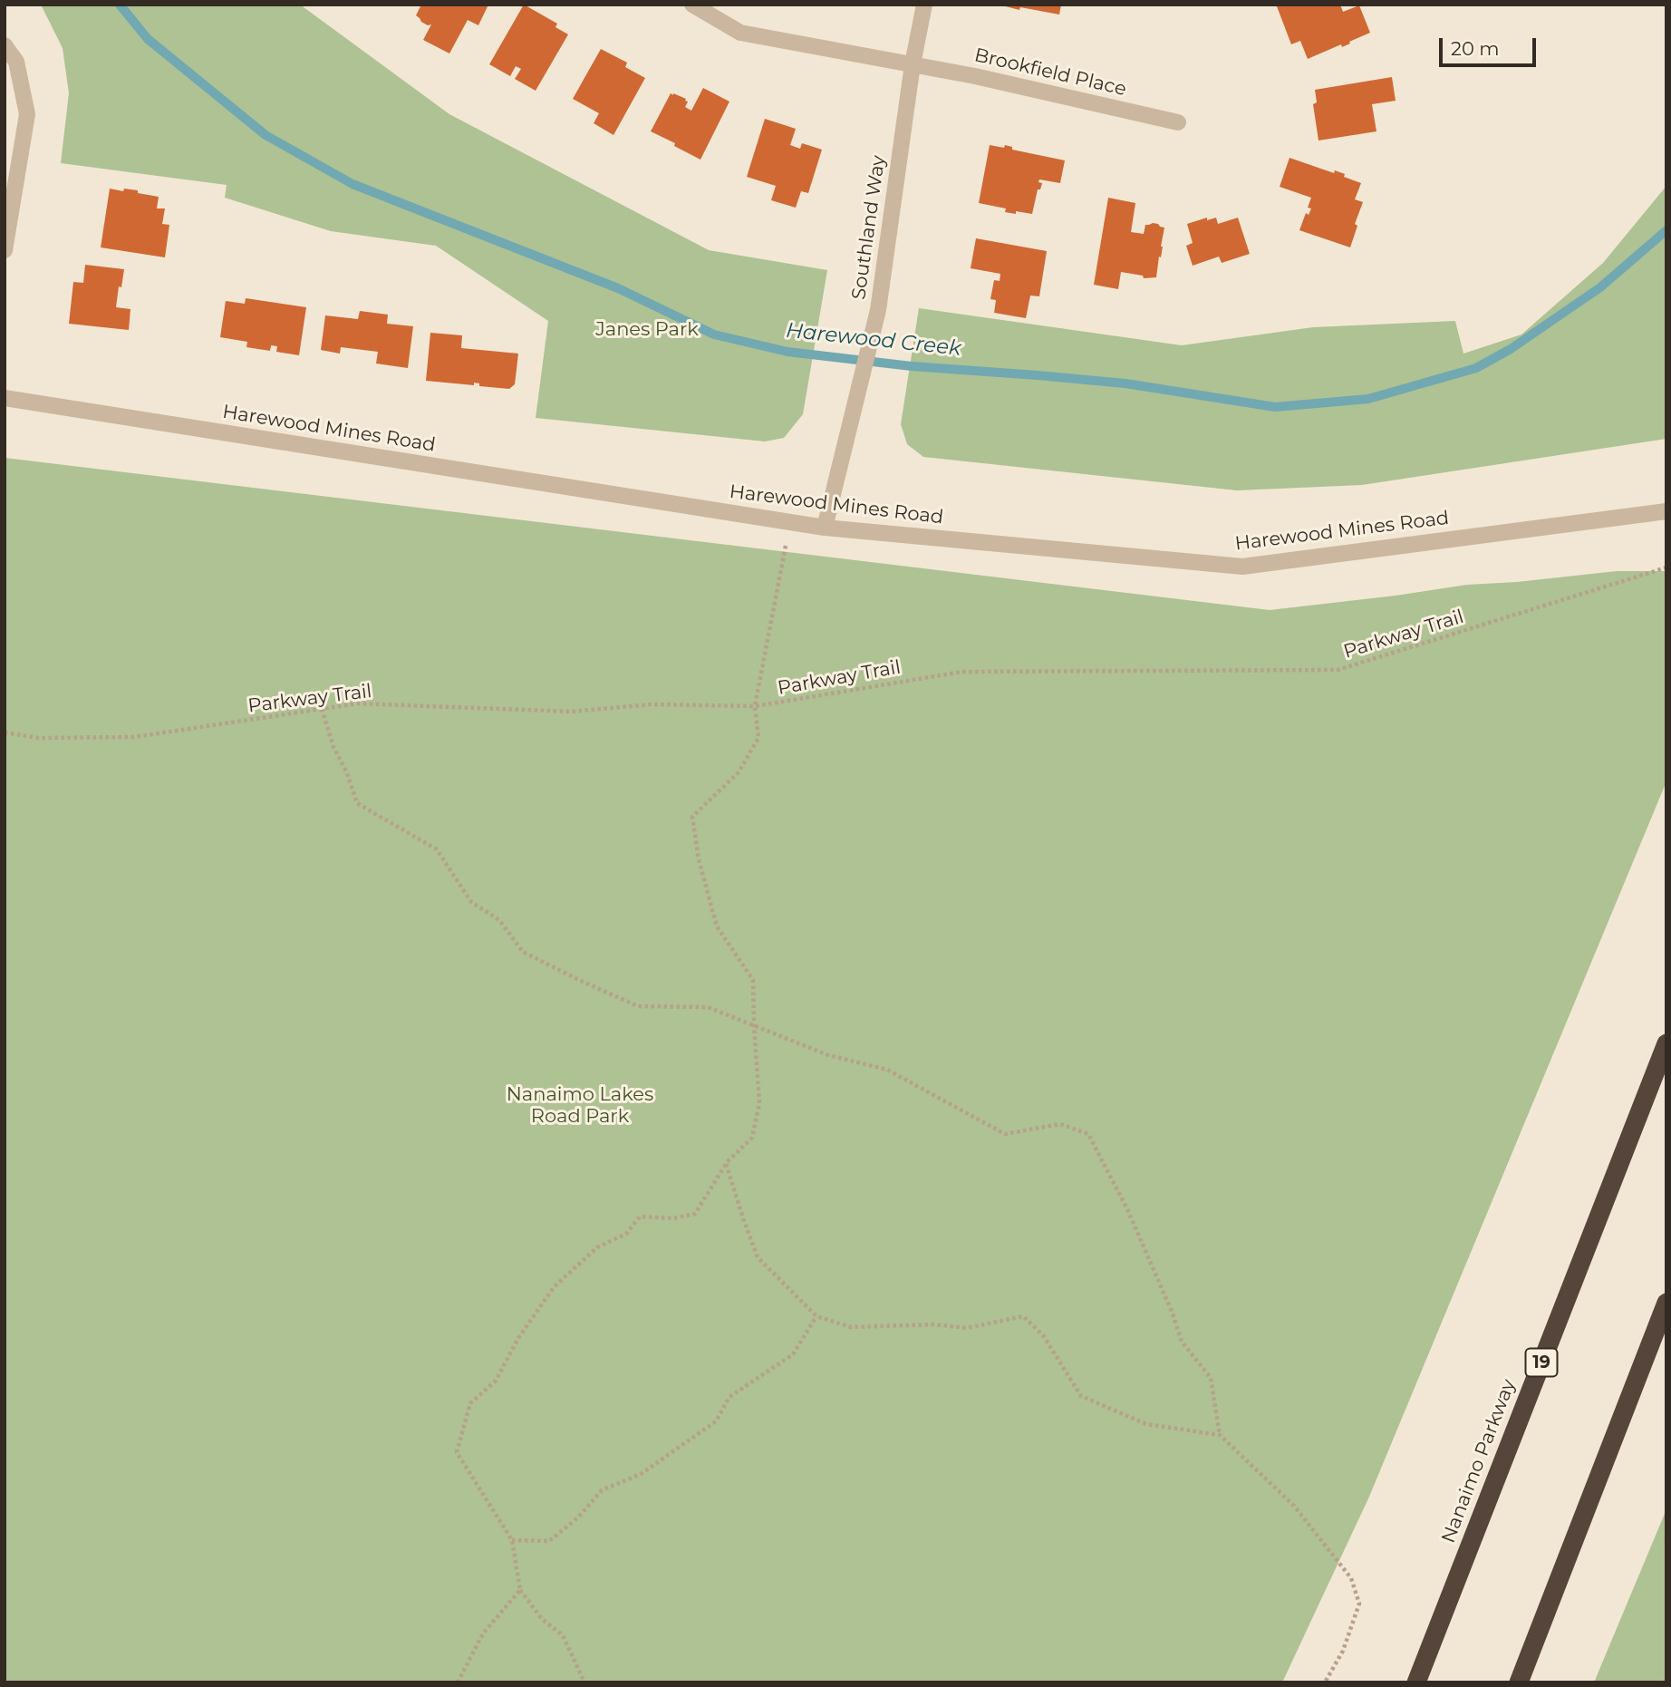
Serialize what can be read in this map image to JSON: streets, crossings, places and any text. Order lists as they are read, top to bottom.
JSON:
{
  "streets": {
    "highway": ["19", "Nanaimo Parkway"],
    "street": ["Brookfield Place", "Southland Way", "Harewood Mines Road"],
    "path": ["Parkway Trail"]
  },
  "crossings": [
    ["Brookfield Place", "Southland Way"],
    ["Southland Way", "Harewood Mines Road"]
  ],
  "water": ["Harewood Creek"],
  "parks": ["Janes Park", "Nanaimo Lakes Road Park"],
  "scale_bar": "20 m"
}
